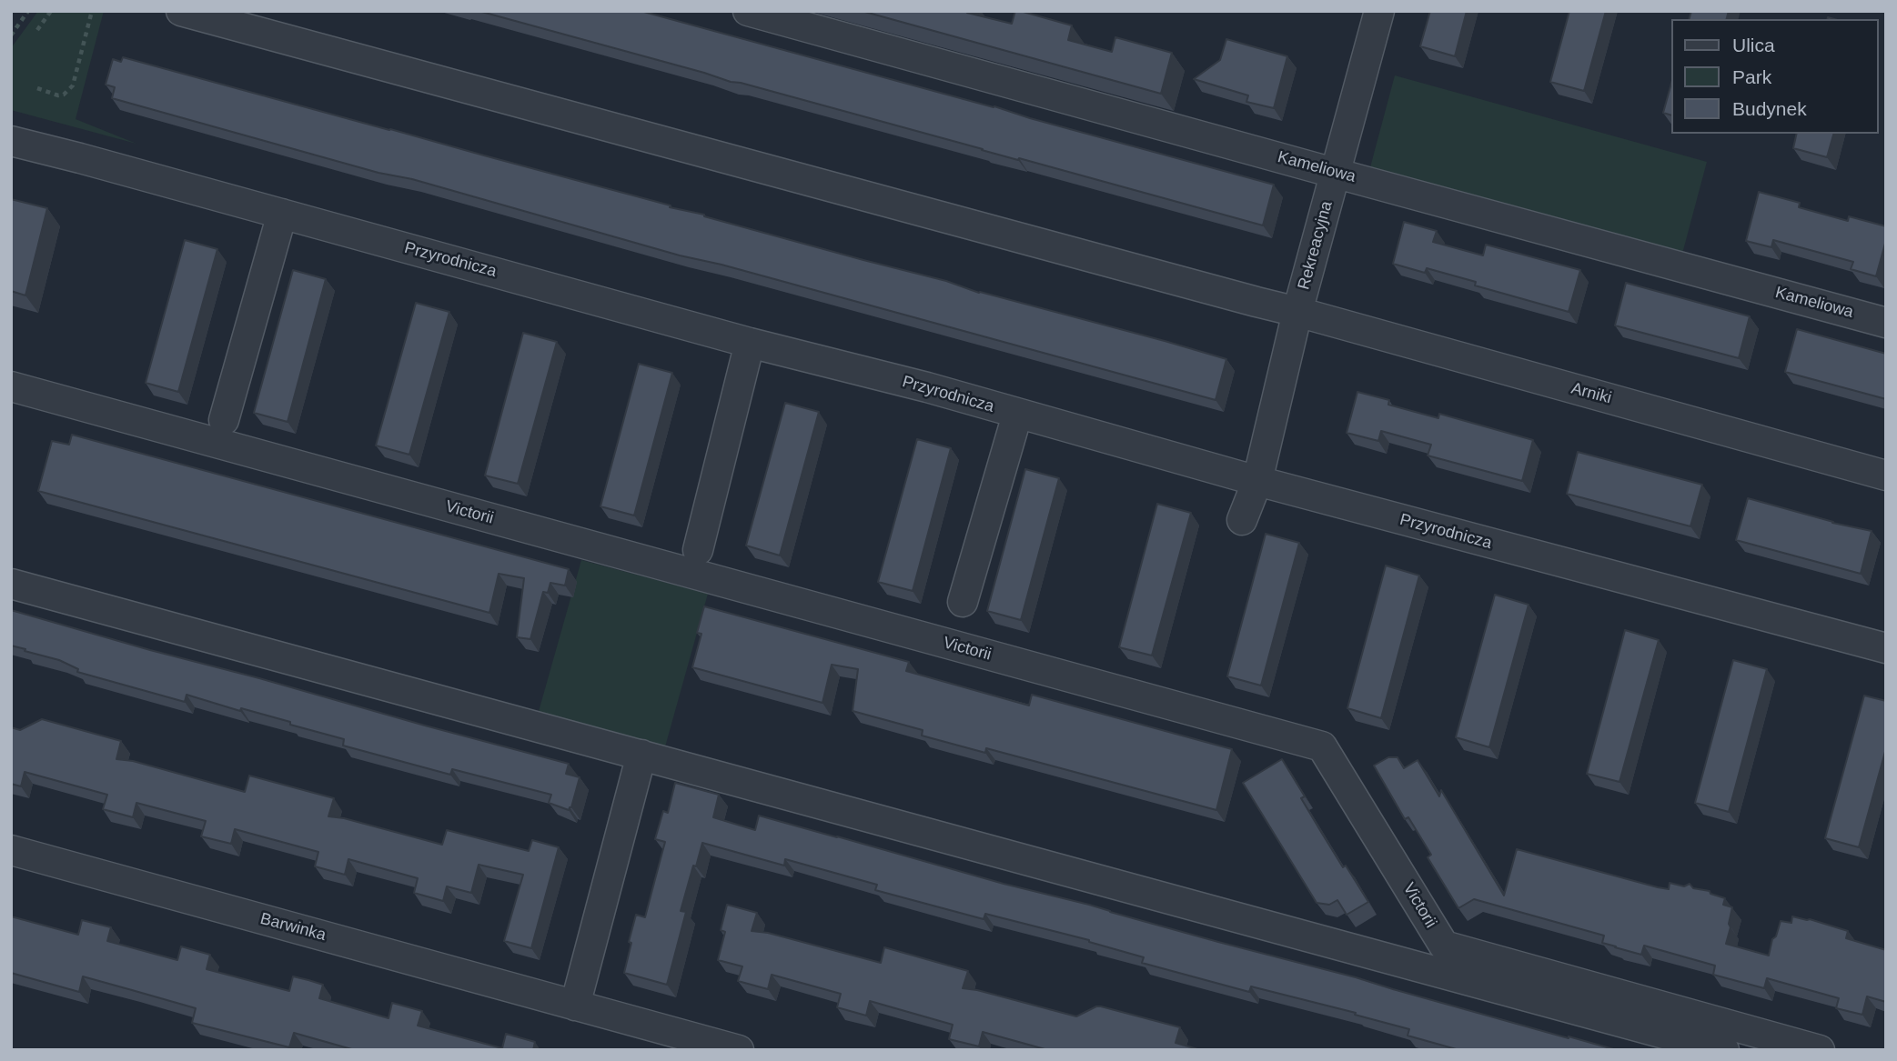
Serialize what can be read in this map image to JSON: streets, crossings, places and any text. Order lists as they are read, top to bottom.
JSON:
{
  "streets": {
    "street": [
      "Kameliowa",
      "Rekreacyjna",
      "Przyrodnicza",
      "Arniki",
      "Victorii",
      "Barwinka"
    ]
  },
  "crossings": [
    ["Kameliowa", "Rekreacyjna"],
    ["Rekreacyjna", "Przyrodnicza"],
    ["Rekreacyjna", "Arniki"]
  ],
  "legend": ["Ulica", "Park", "Budynek"]
}
